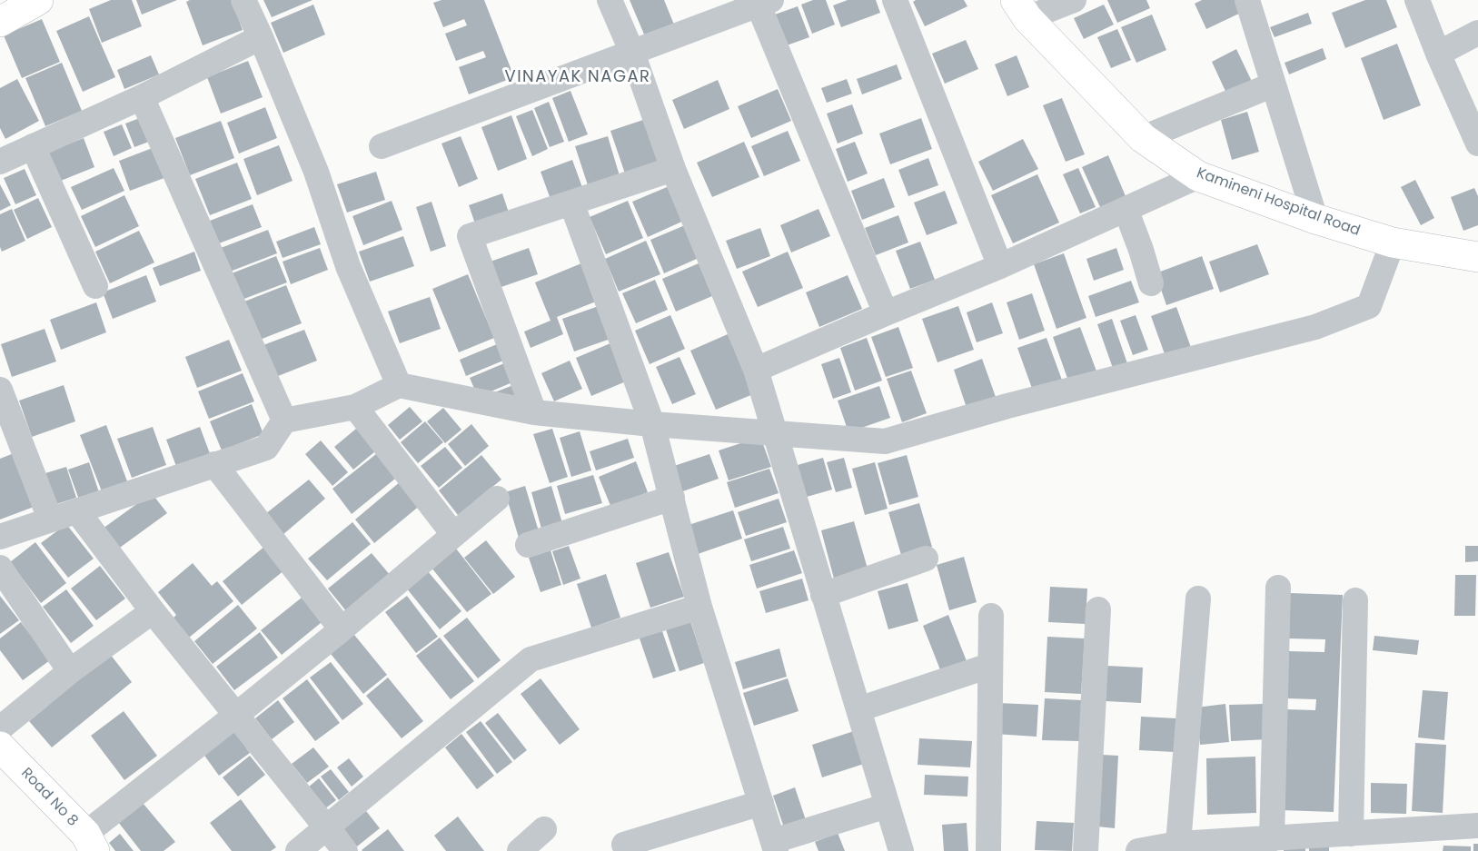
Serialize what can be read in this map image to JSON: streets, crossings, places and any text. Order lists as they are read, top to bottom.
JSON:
{
  "streets": {
    "street": ["Kamineni Hospital Road", "Road No 8"]
  },
  "districts": ["VINAYAK NAGAR"]
}
